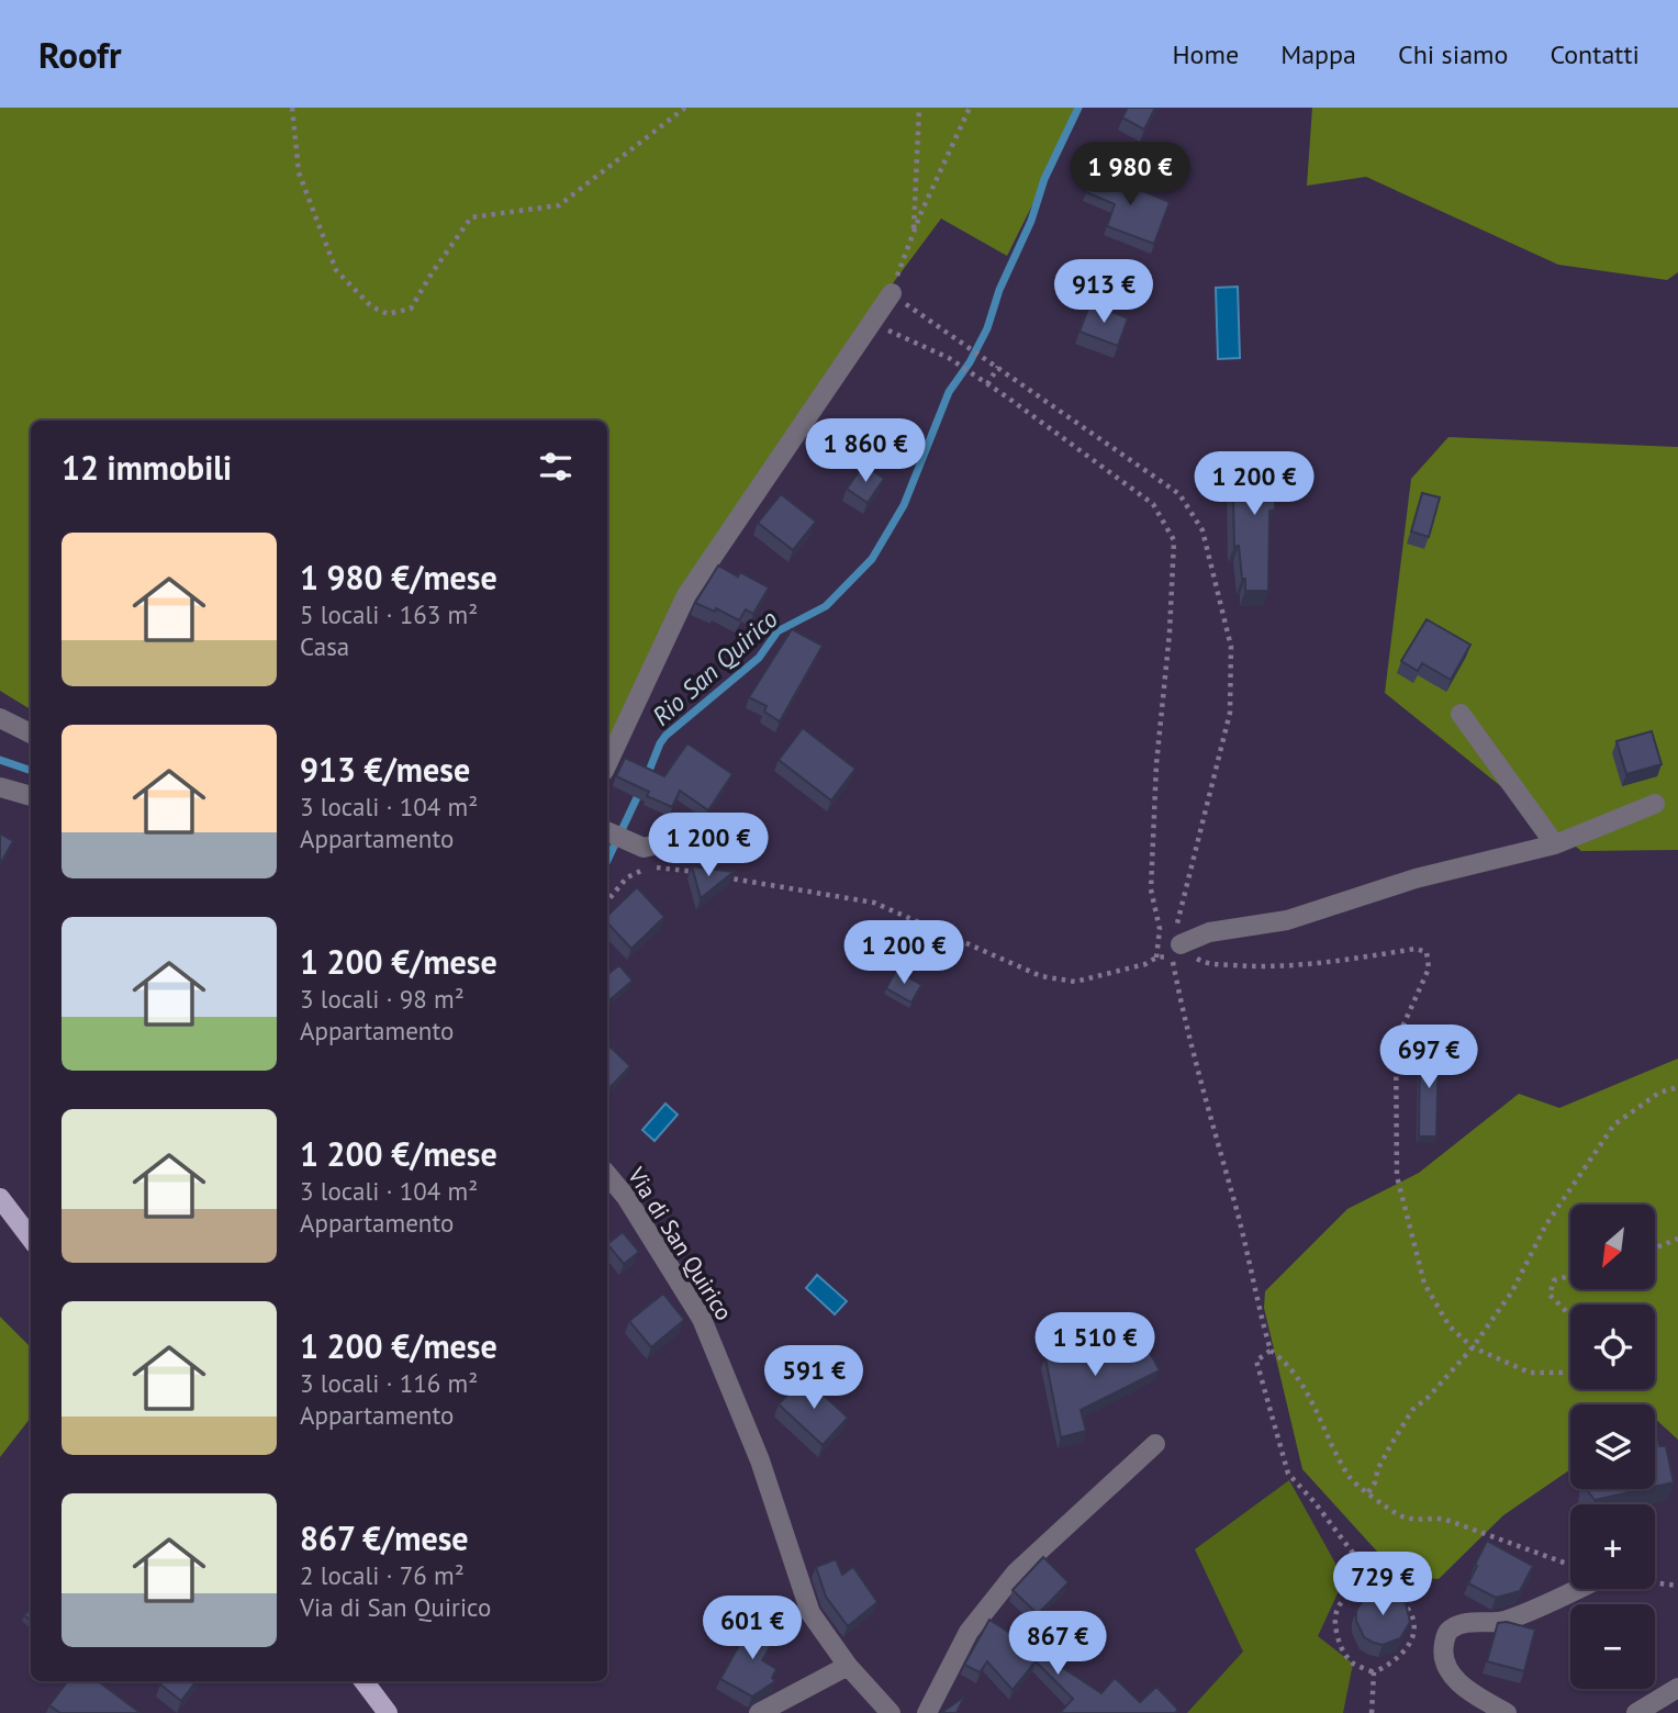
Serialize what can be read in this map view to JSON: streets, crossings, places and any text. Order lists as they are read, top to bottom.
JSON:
{
  "streets": {
    "street": ["Via di San Quirico"]
  },
  "water": ["Rio San Quirico"],
  "north": "bottom left",
  "page": {
    "header": "Roofr",
    "nav": [
      "Home",
      "Mappa",
      "Chi siamo",
      "Contatti"
    ],
    "price": [
      "1 980 €",
      "913 €",
      "1 860 €",
      "1 200 €",
      "1 200 €",
      "1 200 €",
      "697 €",
      "1 510 €",
      "591 €",
      "729 €",
      "601 €",
      "867 €"
    ],
    "heading": "12 immobili",
    "list": [
      {
        "name": "1 980 €/mese",
        "note": "5 locali · 163 m² · Casa"
      },
      {
        "name": "913 €/mese",
        "note": "3 locali · 104 m² · Appartamento"
      },
      {
        "name": "1 200 €/mese",
        "note": "3 locali · 98 m² · Appartamento"
      },
      {
        "name": "1 200 €/mese",
        "note": "3 locali · 104 m² · Appartamento"
      },
      {
        "name": "1 200 €/mese",
        "note": "3 locali · 116 m² · Appartamento"
      },
      {
        "name": "867 €/mese",
        "note": "2 locali · 76 m² · Via di San Quirico"
      }
    ],
    "map_buttons": ["+", "−"]
  }
}
